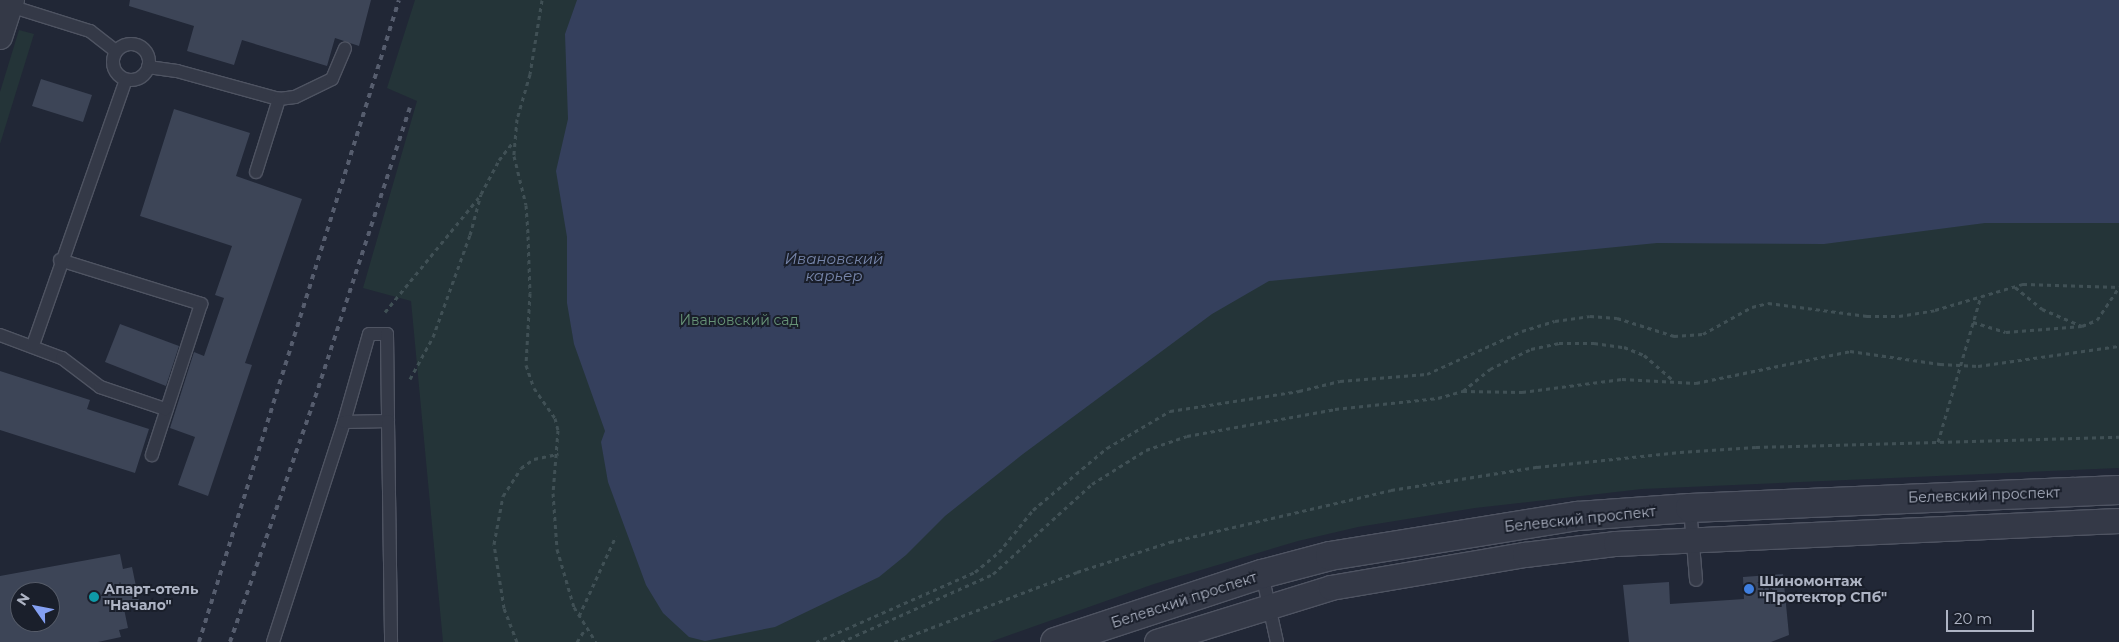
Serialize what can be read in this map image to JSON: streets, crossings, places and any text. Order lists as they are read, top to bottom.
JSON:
{
  "streets": {
    "street": ["Белевский проспект"]
  },
  "water": ["Ивановский карьер"],
  "parks": ["Ивановский сад"],
  "places": ["Шиномонтаж \"Протектор СПб\"", "Апарт-отель \"Начало\""],
  "scale_bar": "20 m",
  "north": "top left"
}
